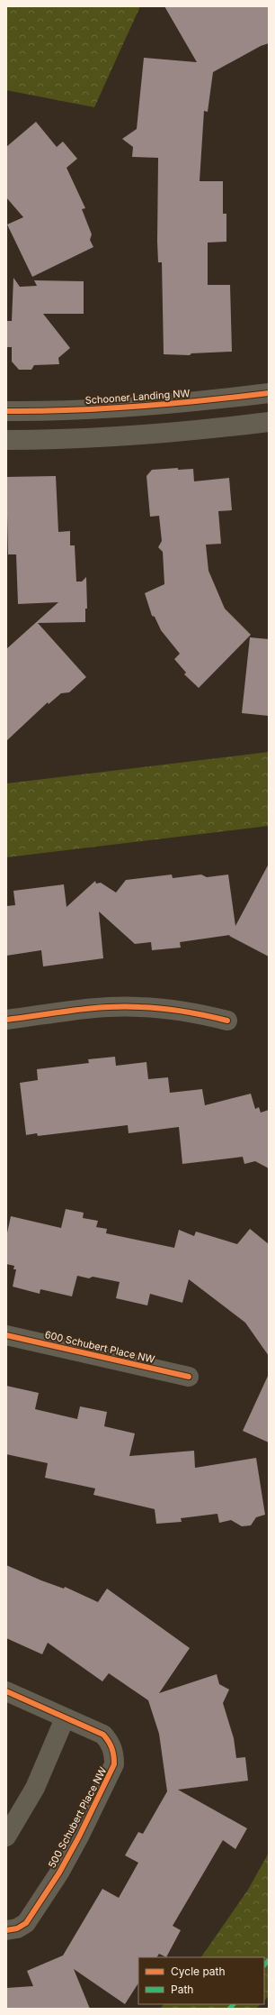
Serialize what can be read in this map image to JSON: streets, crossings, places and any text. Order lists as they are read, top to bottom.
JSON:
{
  "streets": {
    "street": ["Schooner Landing NW", "600 Schubert Place NW", "500 Schubert Place NW"]
  },
  "legend": ["Cycle path", "Path"]
}
